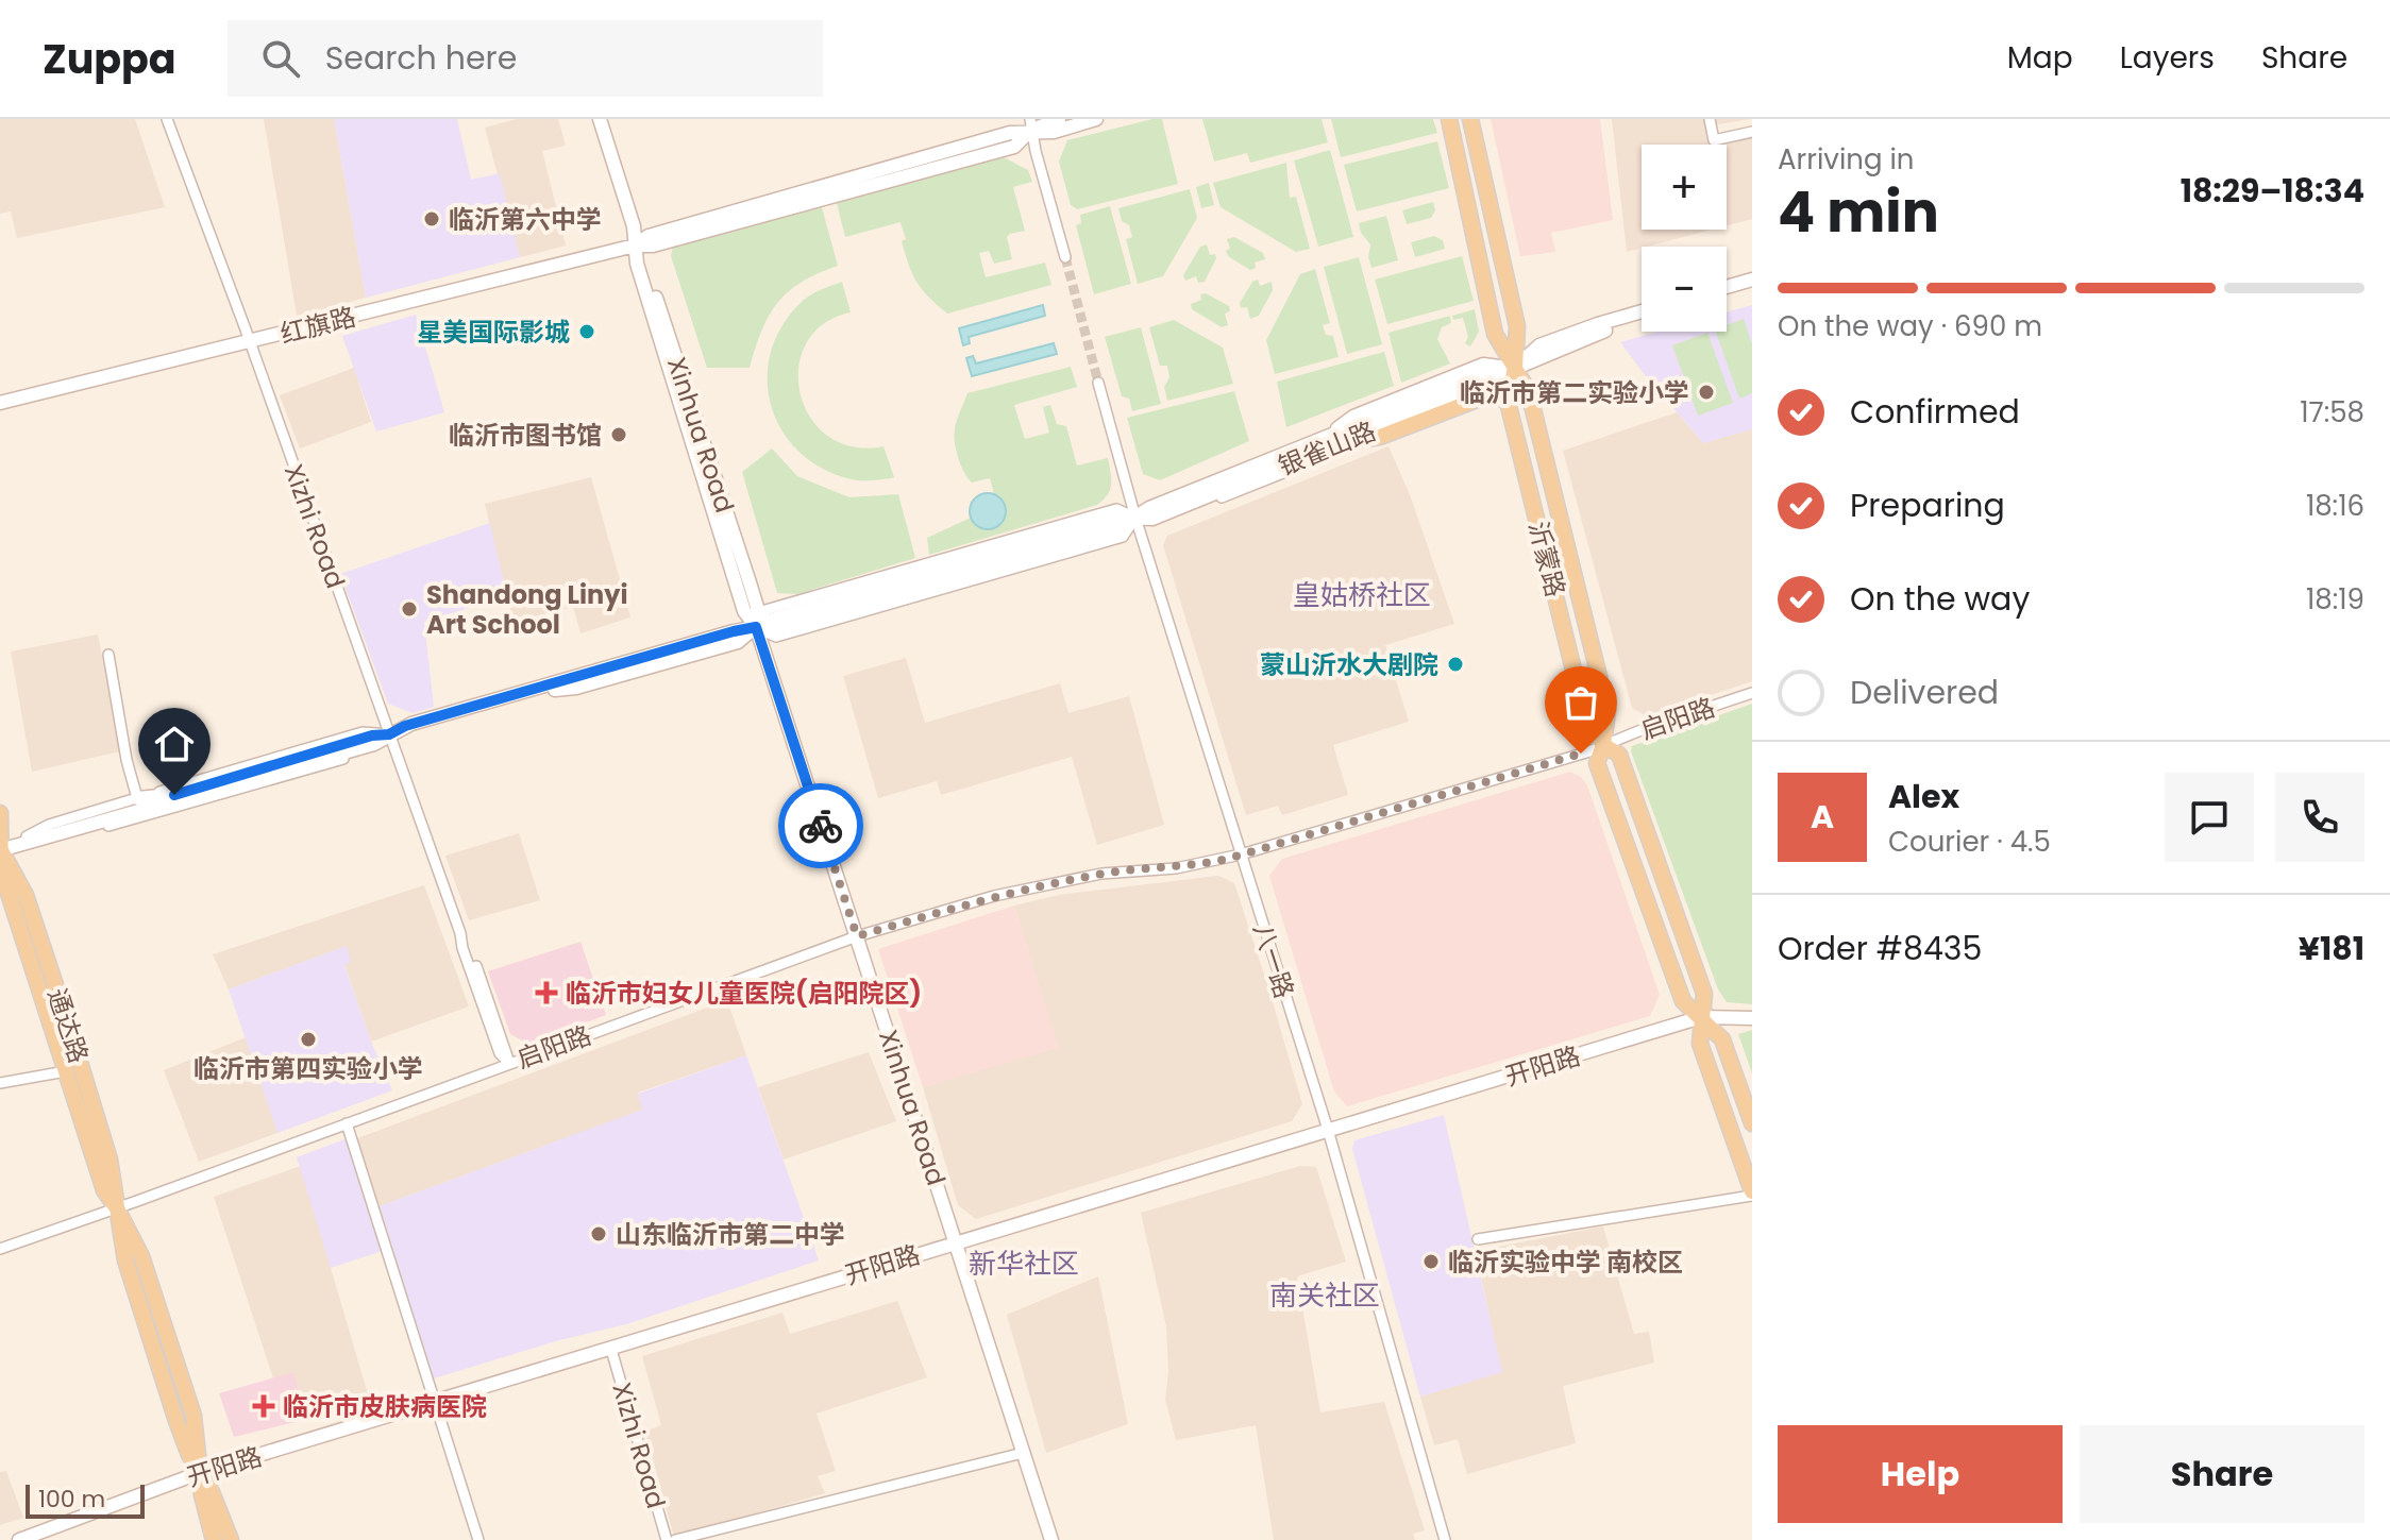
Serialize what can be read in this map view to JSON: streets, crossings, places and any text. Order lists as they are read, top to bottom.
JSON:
{
  "streets": {
    "main road": [
      "红旗路",
      "Xinhua Road",
      "银雀山路",
      "沂蒙路",
      "通达路",
      "开阳路"
    ],
    "street": ["Xizhi Road", "启阳路", "八一路"]
  },
  "crossings": [
    ["红旗路", "Xinhua Road"],
    ["红旗路", "Xizhi Road"],
    ["Xinhua Road", "银雀山路"],
    ["Xinhua Road", "启阳路"],
    ["Xinhua Road", "开阳路"],
    ["银雀山路", "Xizhi Road"],
    ["银雀山路", "沂蒙路"],
    ["银雀山路", "八一路"],
    ["银雀山路", "通达路"],
    ["Xizhi Road", "启阳路"],
    ["Xizhi Road", "开阳路"],
    ["沂蒙路", "启阳路"],
    ["沂蒙路", "开阳路"],
    ["启阳路", "八一路"],
    ["启阳路", "通达路"],
    ["八一路", "开阳路"],
    ["通达路", "开阳路"]
  ],
  "districts": ["皇姑桥社区", "新华社区", "南关社区"],
  "places": {
    "other": [
      "临沂第六中学",
      "星美国际影城",
      "临沂市第二实验小学",
      "临沂市图书馆",
      "Shandong Linyi Art School",
      "蒙山沂水大剧院",
      "临沂市第四实验小学",
      "山东临沂市第二中学",
      "临沂实验中学 南校区"
    ],
    "health": ["临沂市妇女儿童医院(启阳院区)", "临沂市皮肤病医院"]
  },
  "scale_bar": "100 m",
  "page": {
    "header": "Zuppa",
    "search": "Search here",
    "nav": ["Map", "Layers", "Share"],
    "heading": ["4 min", "Arriving in", "18:29–18:34"],
    "panel": [
      "Alex",
      "Courier · 4.5",
      "Order #8435",
      "¥181"
    ],
    "map_buttons": ["+", "−"],
    "bar": "On the way · 690 m",
    "list": [
      ["Confirmed", "17:58"],
      ["Preparing", "18:16"],
      ["On the way", "18:19"],
      "Delivered"
    ],
    "round": "A",
    "buttons": ["Help", "Share"],
    "scale": "100 m"
  }
}
